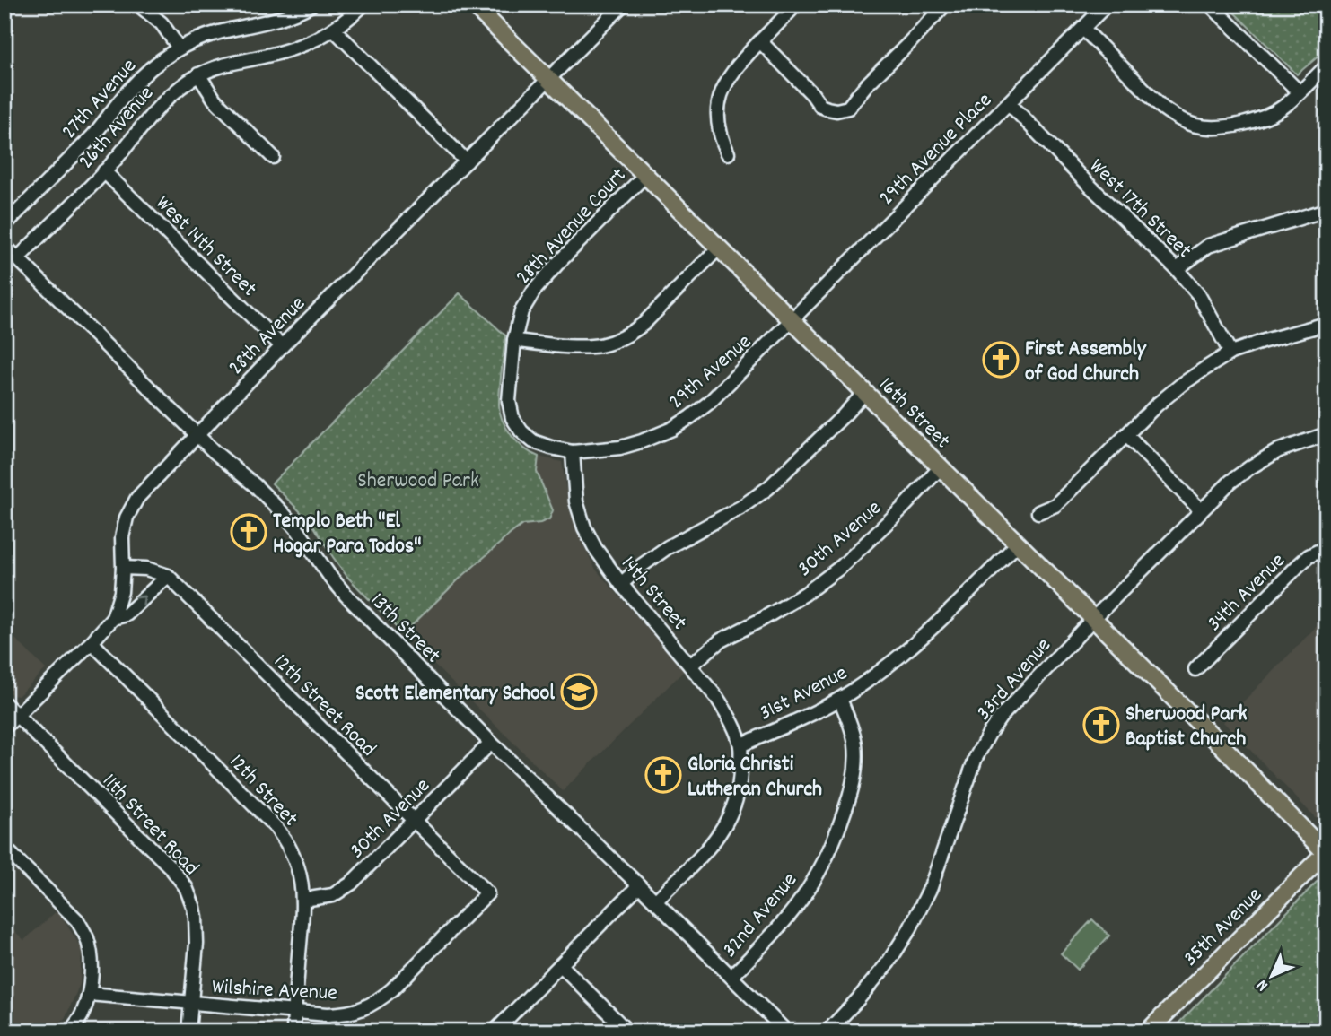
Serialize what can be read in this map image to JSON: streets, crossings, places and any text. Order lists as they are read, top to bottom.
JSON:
{
  "streets": {
    "main road": ["16th Street", "35th Avenue"],
    "street": [
      "27th Avenue",
      "26th Avenue",
      "29th Avenue Place",
      "West 17th Street",
      "28th Avenue Court",
      "West 14th Street",
      "28th Avenue",
      "29th Avenue",
      "30th Avenue",
      "34th Avenue",
      "14th Street",
      "13th Street",
      "33rd Avenue",
      "31st Avenue",
      "12th Street Road",
      "12th Street",
      "11th Street Road",
      "32nd Avenue",
      "Wilshire Avenue"
    ]
  },
  "crossings": [
    ["26th Avenue", "West 14th Street"],
    ["26th Avenue", "13th Street"],
    ["29th Avenue Place", "West 17th Street"],
    ["29th Avenue Place", "29th Avenue"],
    ["29th Avenue Place", "16th Street"],
    ["28th Avenue Court", "29th Avenue"],
    ["28th Avenue Court", "16th Street"],
    ["28th Avenue Court", "14th Street"],
    ["West 14th Street", "28th Avenue"],
    ["28th Avenue", "16th Street"],
    ["28th Avenue", "13th Street"],
    ["28th Avenue", "12th Street"],
    ["28th Avenue", "11th Street Road"],
    ["29th Avenue", "16th Street"],
    ["29th Avenue", "14th Street"],
    ["16th Street", "30th Avenue"],
    ["16th Street", "33rd Avenue"],
    ["16th Street", "31st Avenue"],
    ["16th Street", "35th Avenue"],
    ["30th Avenue", "14th Street"],
    ["30th Avenue", "13th Street"],
    ["30th Avenue", "12th Street Road"],
    ["30th Avenue", "12th Street"],
    ["14th Street", "31st Avenue"],
    ["13th Street", "32nd Avenue"],
    ["31st Avenue", "32nd Avenue"],
    ["12th Street Road", "Wilshire Avenue"],
    ["12th Street", "Wilshire Avenue"],
    ["11th Street Road", "Wilshire Avenue"]
  ],
  "parks": ["Sherwood Park"],
  "places": {
    "church": [
      "First Assembly of God Church",
      "Templo Beth \"El Hogar Para Todos\"",
      "Sherwood Park Baptist Church",
      "Gloria Christi Lutheran Church"
    ],
    "school or university": ["Scott Elementary School"]
  },
  "north": "bottom left"
}
